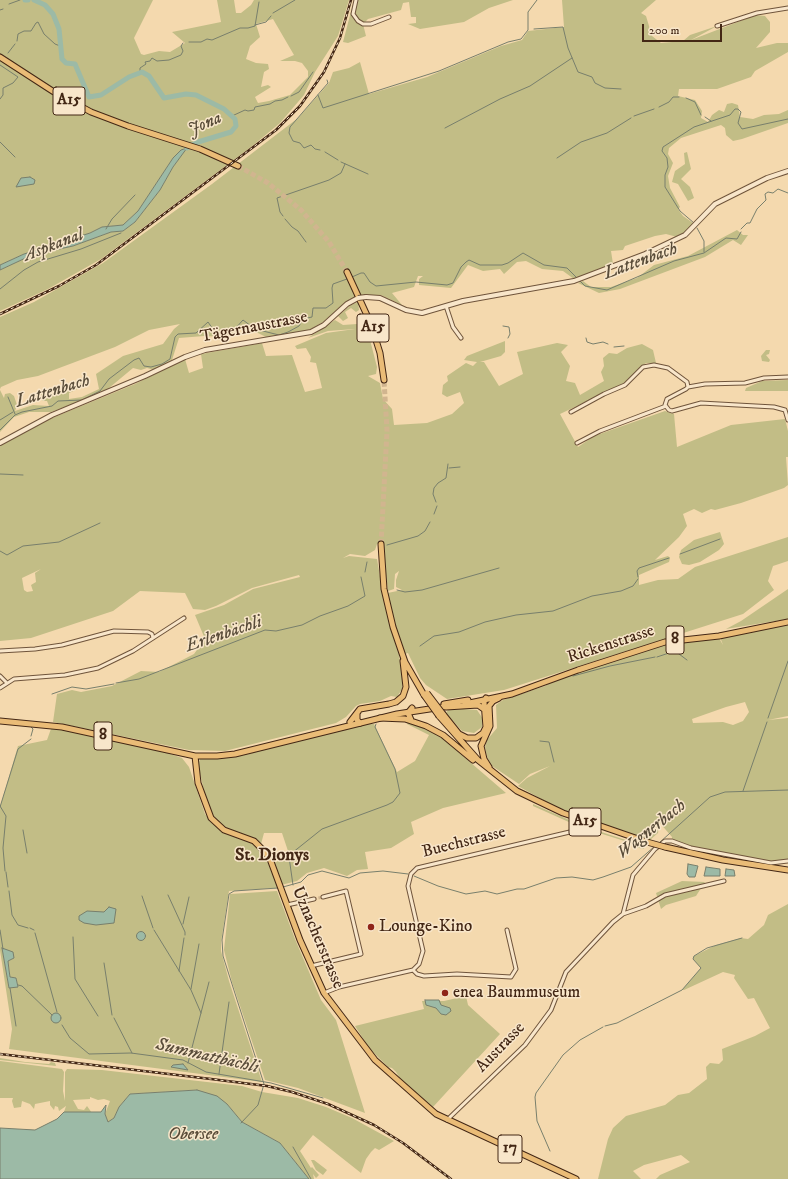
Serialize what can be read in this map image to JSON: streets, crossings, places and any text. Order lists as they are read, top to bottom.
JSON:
{
  "streets": {
    "main road": [
      "A15",
      "8",
      "Rickenstrasse",
      "Uznacherstrasse",
      "17"
    ],
    "street": ["Tägernaustrasse", "Buechstrasse", "Austrasse"]
  },
  "crossings": [
    ["8", "Rickenstrasse"],
    ["8", "Uznacherstrasse"],
    ["Rickenstrasse", "Uznacherstrasse"],
    ["Uznacherstrasse", "Austrasse"]
  ],
  "districts": ["St. Dionys"],
  "water": [
    "Jona",
    "Aspkanal",
    "Lattenbach",
    "Erlenbächli",
    "Wagnerbach",
    "Summattbächli",
    "Obersee"
  ],
  "places": ["Lounge-Kino", "enea Baummuseum"],
  "scale_bar": "200 m"
}
